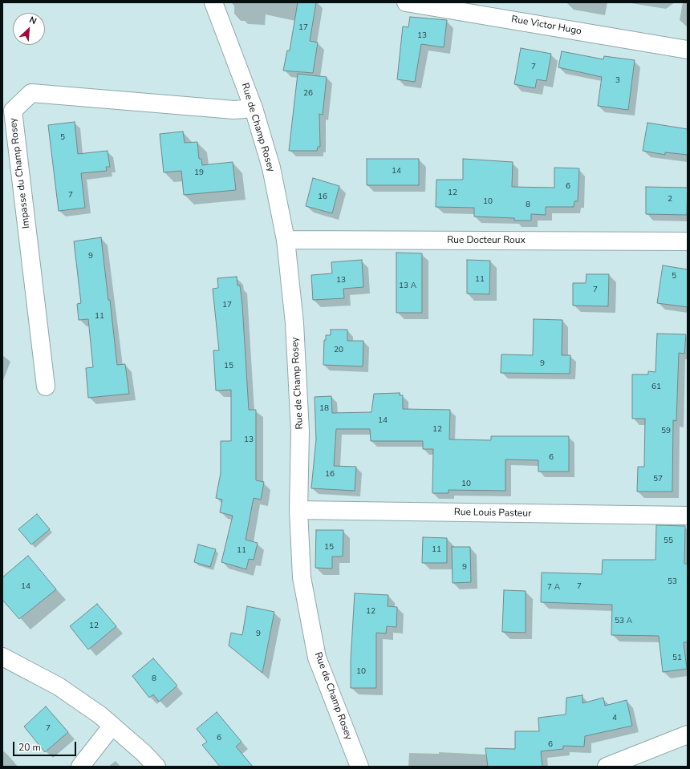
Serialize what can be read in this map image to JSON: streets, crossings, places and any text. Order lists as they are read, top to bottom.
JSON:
{
  "streets": {
    "street": [
      "Rue Victor Hugo",
      "Rue de Champ Rosey",
      "Impasse du Champ Rosey",
      "Rue Docteur Roux",
      "Rue Louis Pasteur"
    ]
  },
  "crossings": [
    ["Rue de Champ Rosey", "Impasse du Champ Rosey"],
    ["Rue de Champ Rosey", "Rue Docteur Roux"],
    ["Rue de Champ Rosey", "Rue Louis Pasteur"]
  ],
  "house_numbers": [
    "17",
    "13",
    "7",
    "3",
    "26",
    "5",
    "14",
    "19",
    "6",
    "12",
    "7",
    "16",
    "2",
    "10",
    "8",
    "9",
    "5",
    "11",
    "13",
    "13 A",
    "7",
    "17",
    "11",
    "20",
    "9",
    "15",
    "61",
    "18",
    "14",
    "12",
    "59",
    "13",
    "6",
    "16",
    "57",
    "10",
    "55",
    "15",
    "11",
    "11",
    "9",
    "53",
    "14",
    "7",
    "7 A",
    "12",
    "53 A",
    "12",
    "9",
    "51",
    "10",
    "8",
    "4",
    "7",
    "6",
    "6"
  ],
  "scale_bar": "20 m",
  "north": "top right"
}
